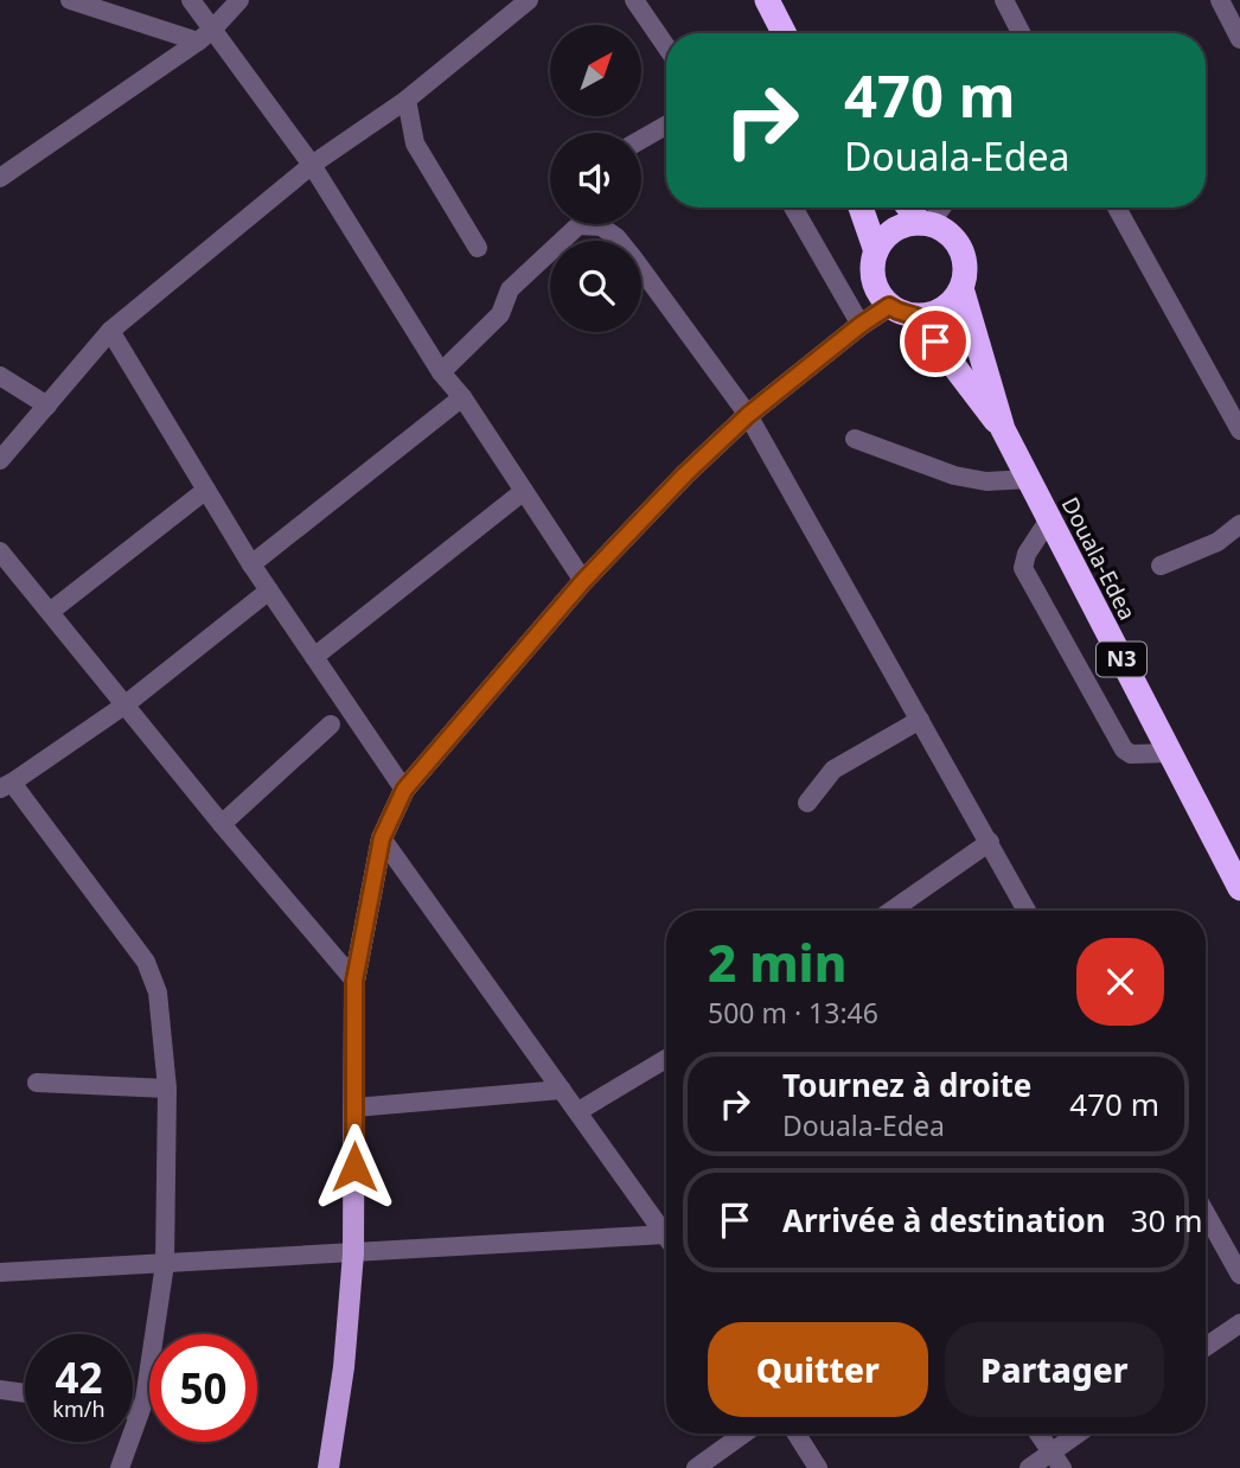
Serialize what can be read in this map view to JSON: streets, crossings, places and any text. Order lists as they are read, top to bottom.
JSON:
{
  "streets": {
    "highway": ["Douala-Edea", "N3"]
  },
  "crossings": [
    ["Douala-Edea", "N3"]
  ],
  "north": "top right",
  "page": {
    "turn": ["470 m", "Douala-Edea"],
    "heading": ["2 min", "500 m · 13:46"],
    "list": [
      {
        "name": "Tournez à droite",
        "note": "Douala-Edea",
        "value": "470 m"
      },
      {
        "name": "Arrivée à destination",
        "value": "30 m"
      }
    ],
    "buttons": ["Quitter", "Partager"],
    "speed": "42 km/h",
    "limit": "50"
  }
}
